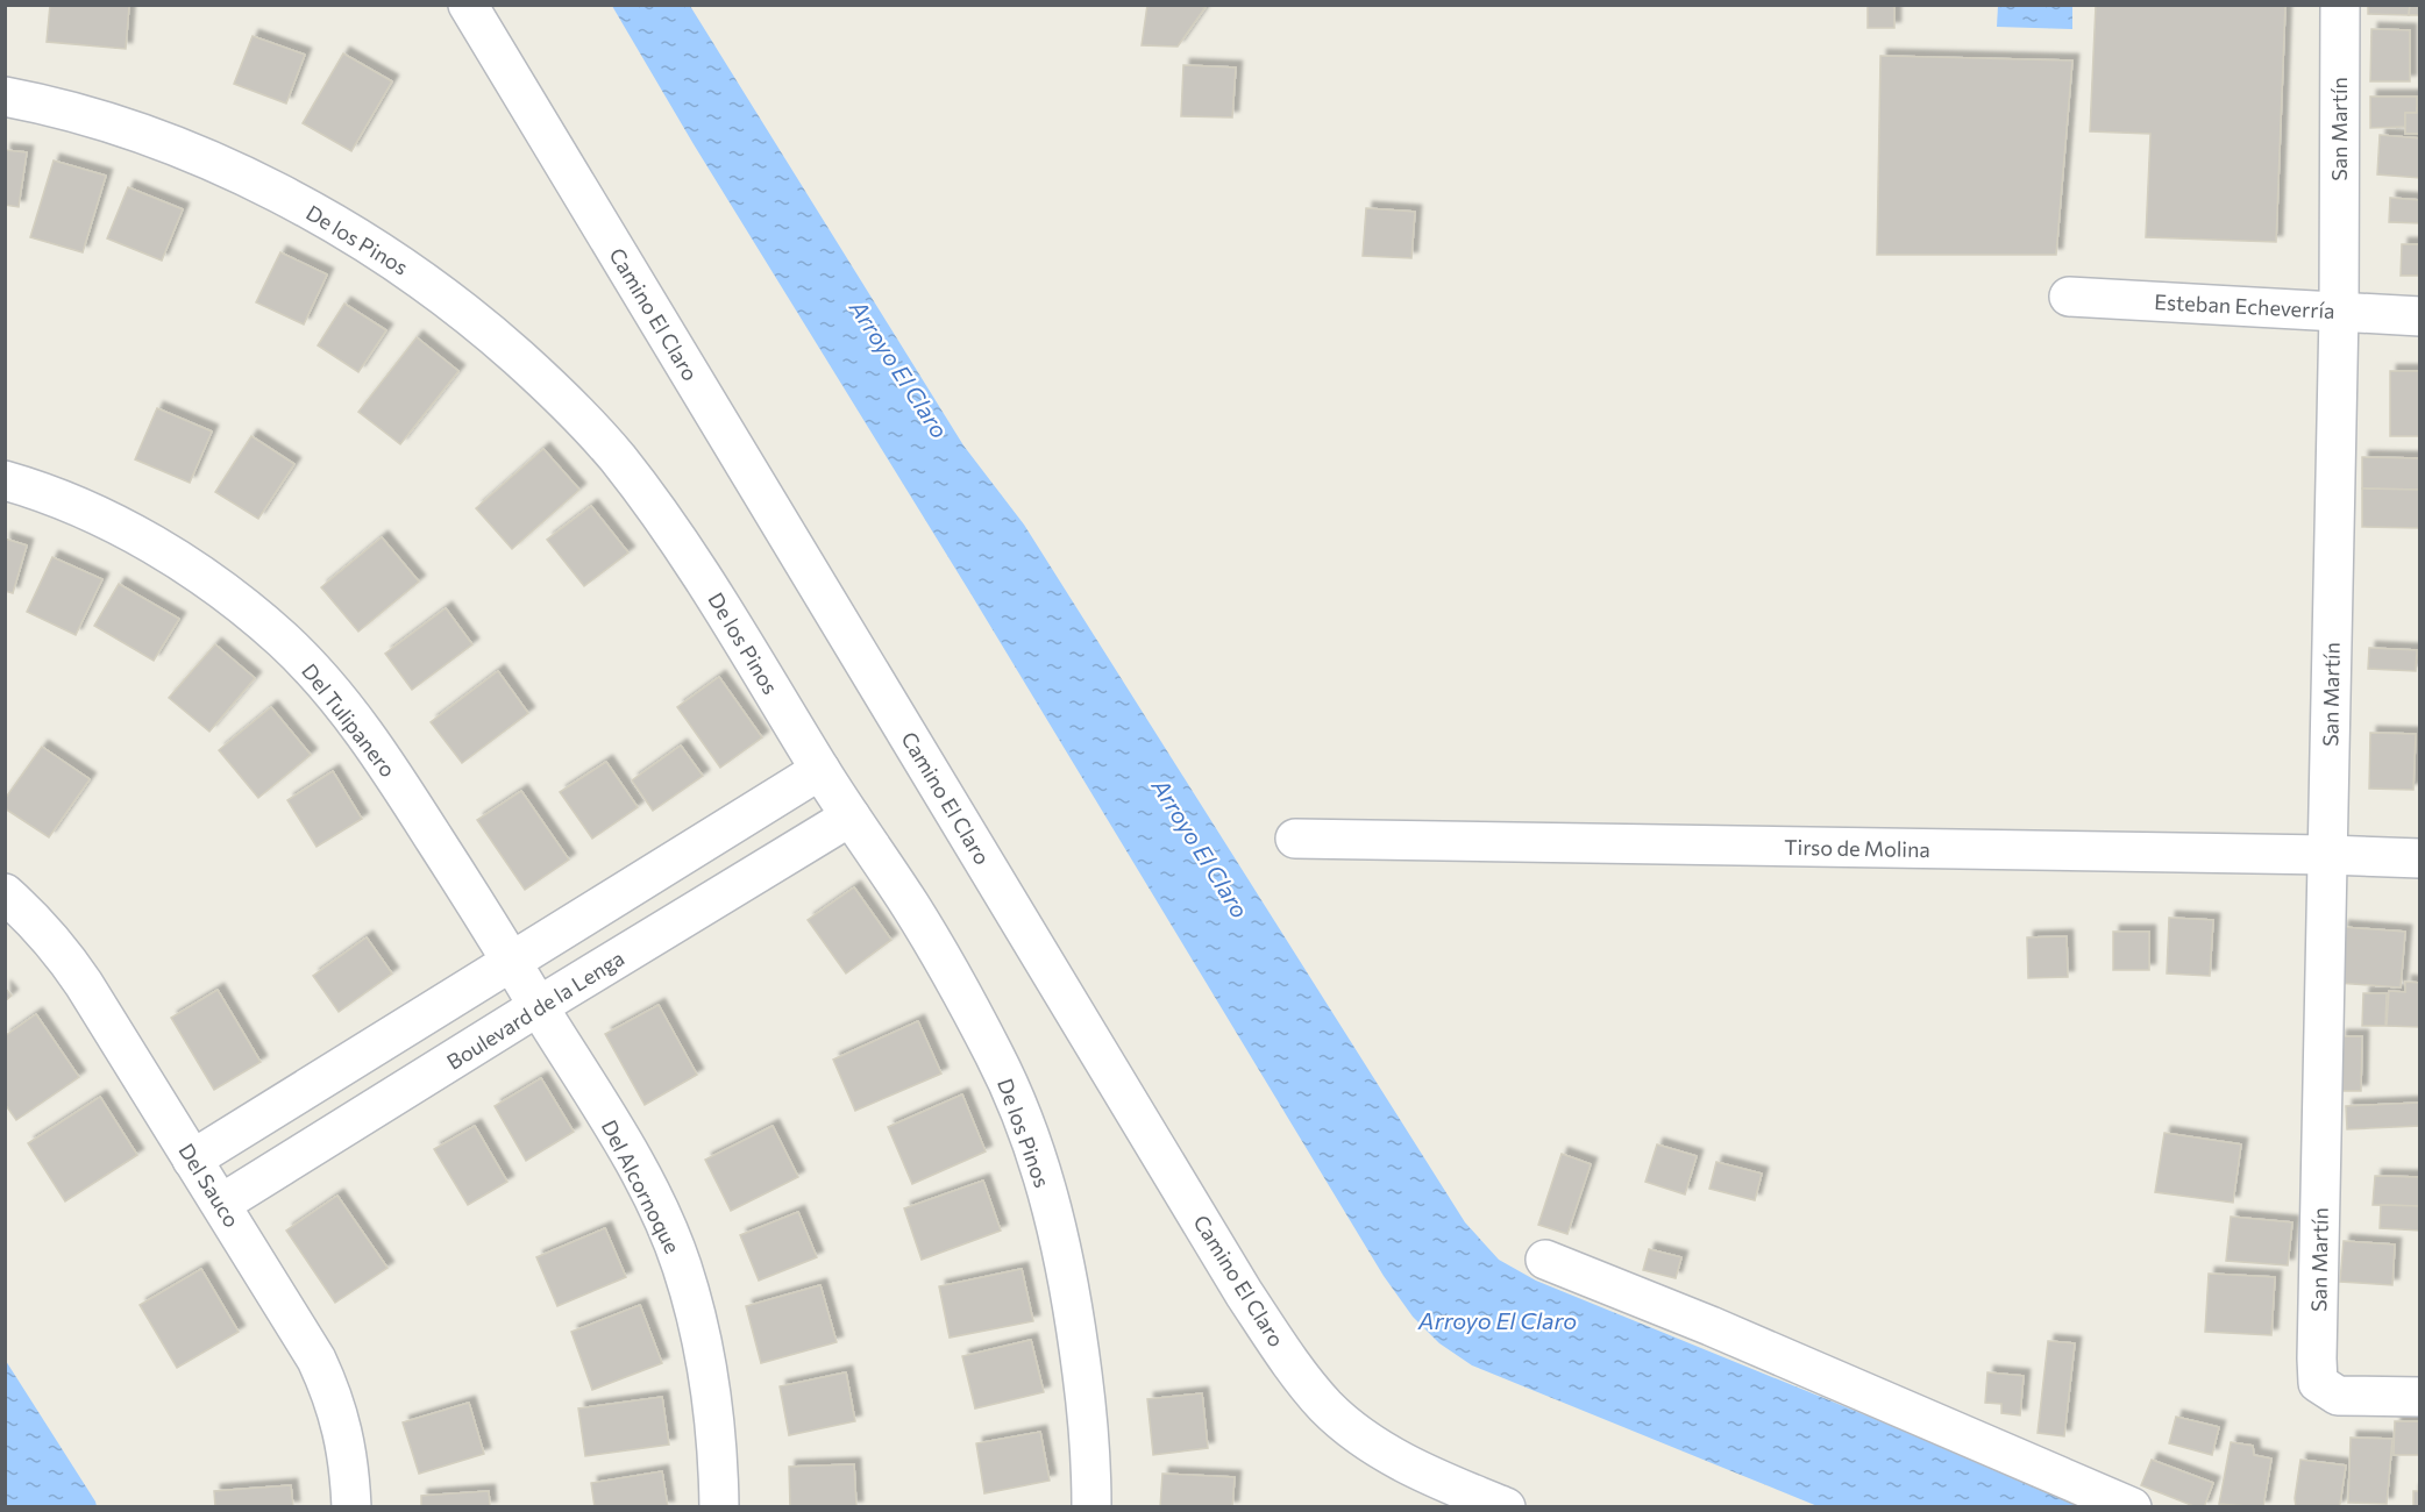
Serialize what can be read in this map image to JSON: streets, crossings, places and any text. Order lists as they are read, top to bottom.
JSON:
{
  "streets": {
    "street": [
      "San Martín",
      "De los Pinos",
      "Esteban Echeverría",
      "Camino El Claro",
      "Del Tulipanero",
      "Tirso de Molina",
      "Boulevard de la Lenga",
      "Del Sauco",
      "Del Alcornoque"
    ]
  },
  "crossings": [
    ["San Martín", "Esteban Echeverría"],
    ["San Martín", "Tirso de Molina"],
    ["De los Pinos", "Boulevard de la Lenga"],
    ["Del Tulipanero", "Boulevard de la Lenga"],
    ["Del Tulipanero", "Del Alcornoque"],
    ["Boulevard de la Lenga", "Del Sauco"],
    ["Boulevard de la Lenga", "Del Alcornoque"]
  ],
  "water": ["Arroyo El Claro"]
}
